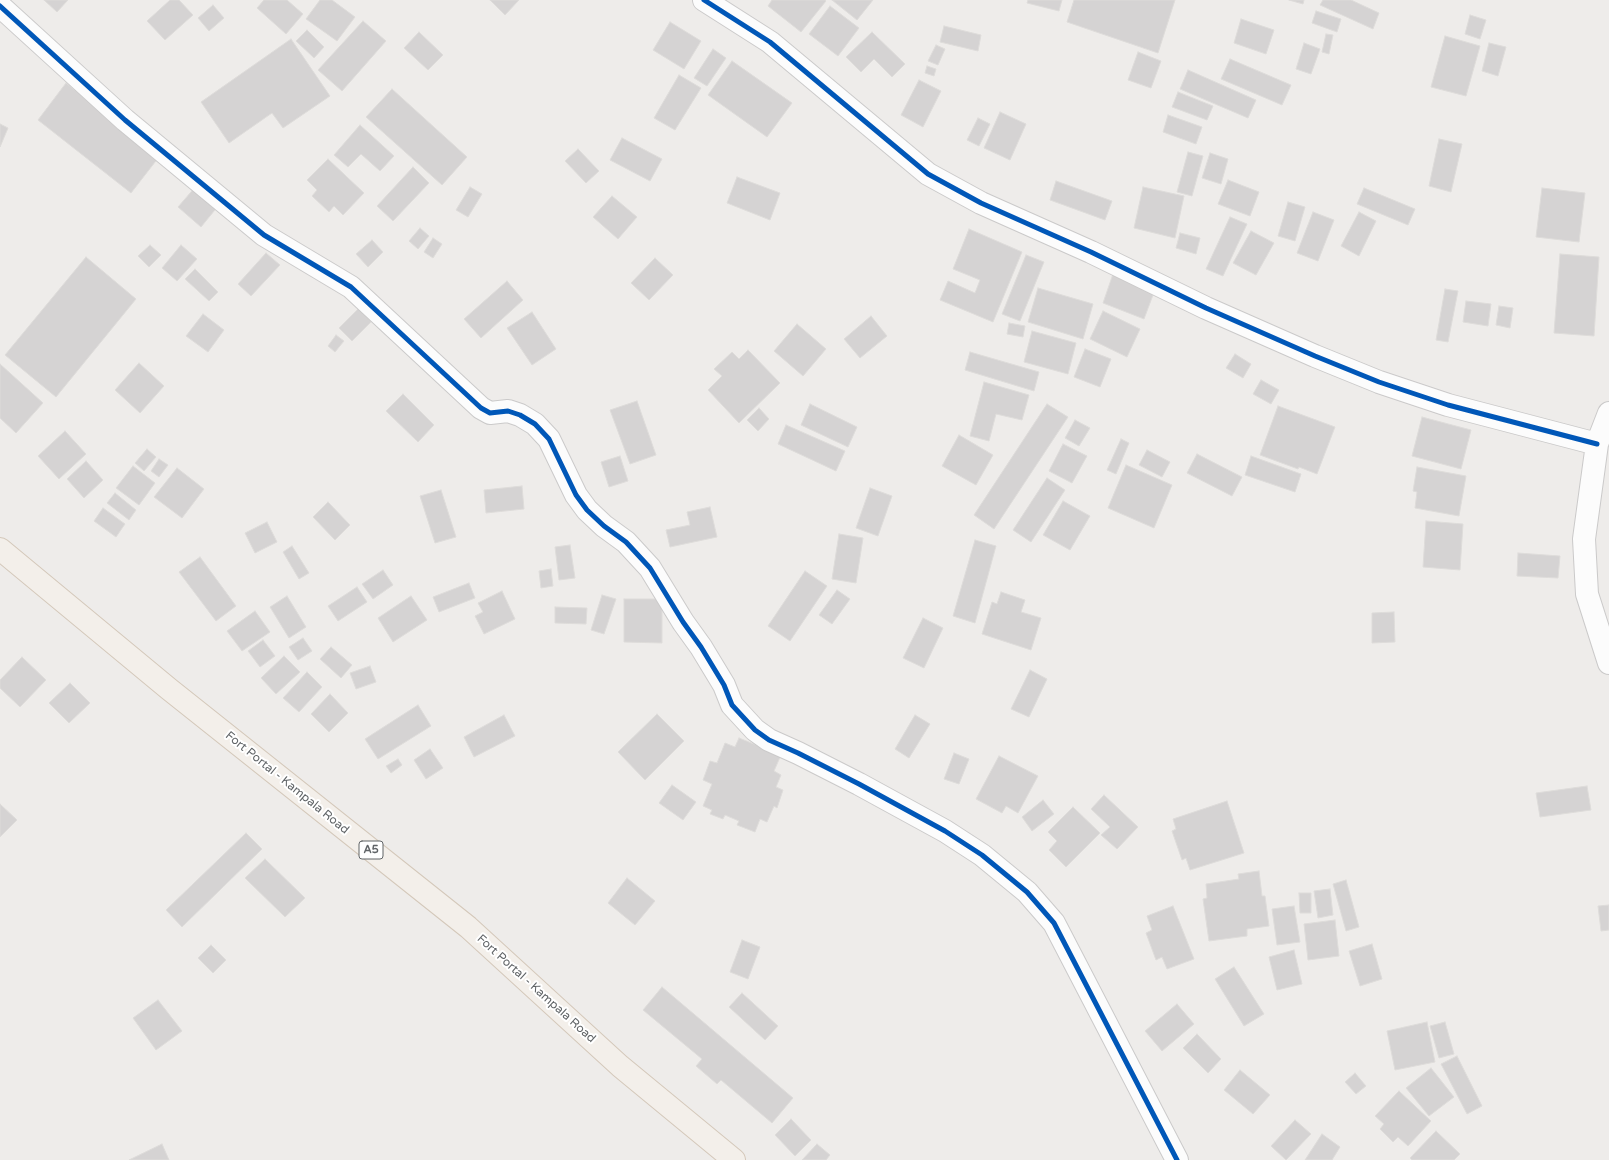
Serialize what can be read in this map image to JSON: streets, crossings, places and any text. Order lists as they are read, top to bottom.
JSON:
{
  "streets": {
    "main road": ["Fort Portal - Kampala Road", "A5"]
  }
}
